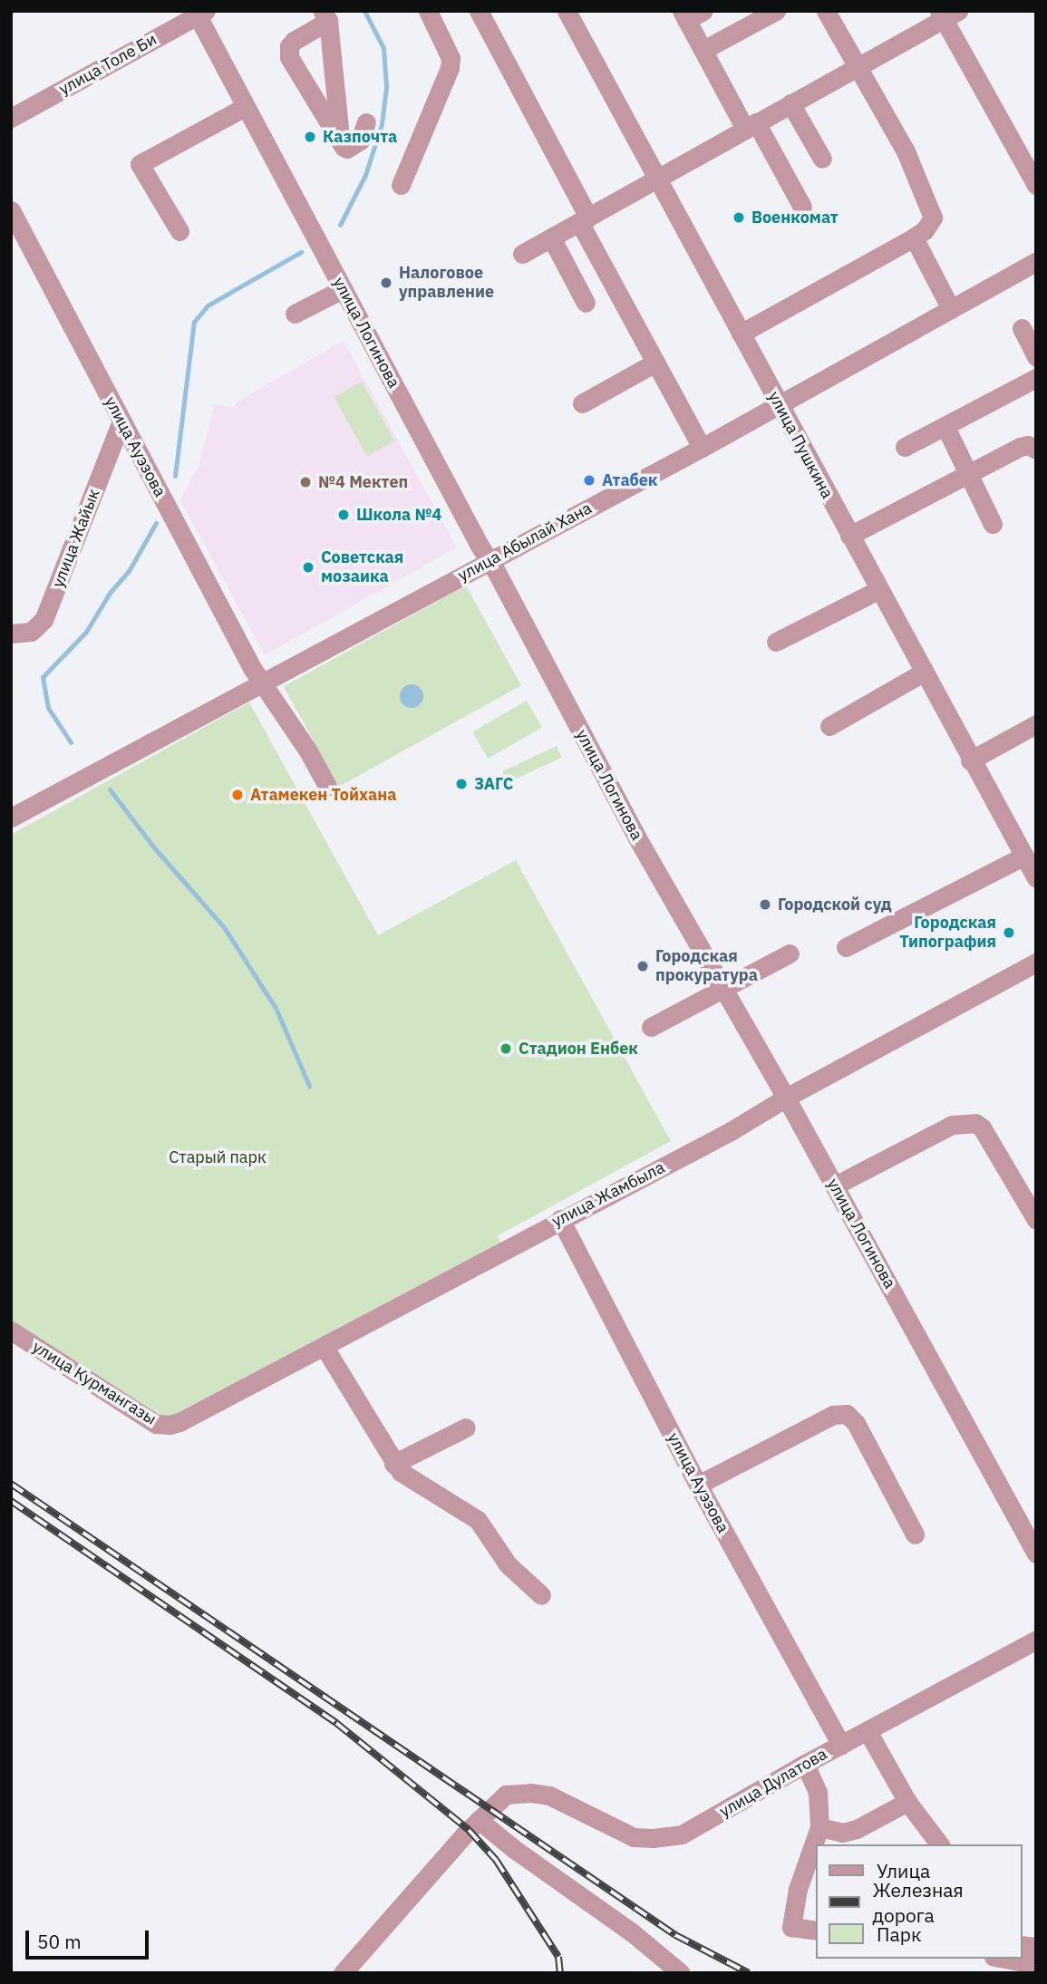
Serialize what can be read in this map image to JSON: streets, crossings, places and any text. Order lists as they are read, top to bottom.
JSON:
{
  "streets": {
    "street": [
      "улица Толе Би",
      "улица Логинова",
      "улица Пушкина",
      "улица Ауэзова",
      "улица Жайык",
      "улица Абылай Хана",
      "улица Жамбыла",
      "улица Курмангазы",
      "улица Дулатова"
    ]
  },
  "crossings": [
    ["улица Толе Би", "улица Логинова"],
    ["улица Логинова", "улица Абылай Хана"],
    ["улица Логинова", "улица Жамбыла"],
    ["улица Пушкина", "улица Абылай Хана"],
    ["улица Ауэзова", "улица Жайык"],
    ["улица Ауэзова", "улица Абылай Хана"],
    ["улица Ауэзова", "улица Жамбыла"],
    ["улица Ауэзова", "улица Дулатова"],
    ["улица Жамбыла", "улица Курмангазы"]
  ],
  "parks": ["Старый парк"],
  "places": [
    "Казпочта",
    "Военкомат",
    "Налоговое управление",
    "Атабек",
    "№4 Мектеп",
    "Школа №4",
    "Советская мозаика",
    "ЗАГС",
    "Атамекен Тойхана",
    "Городской суд",
    "Городская Типография",
    "Городская прокуратура",
    "Стадион Енбек"
  ],
  "legend": ["Улица", "Железная дорога", "Парк"],
  "scale_bar": "50 m"
}
